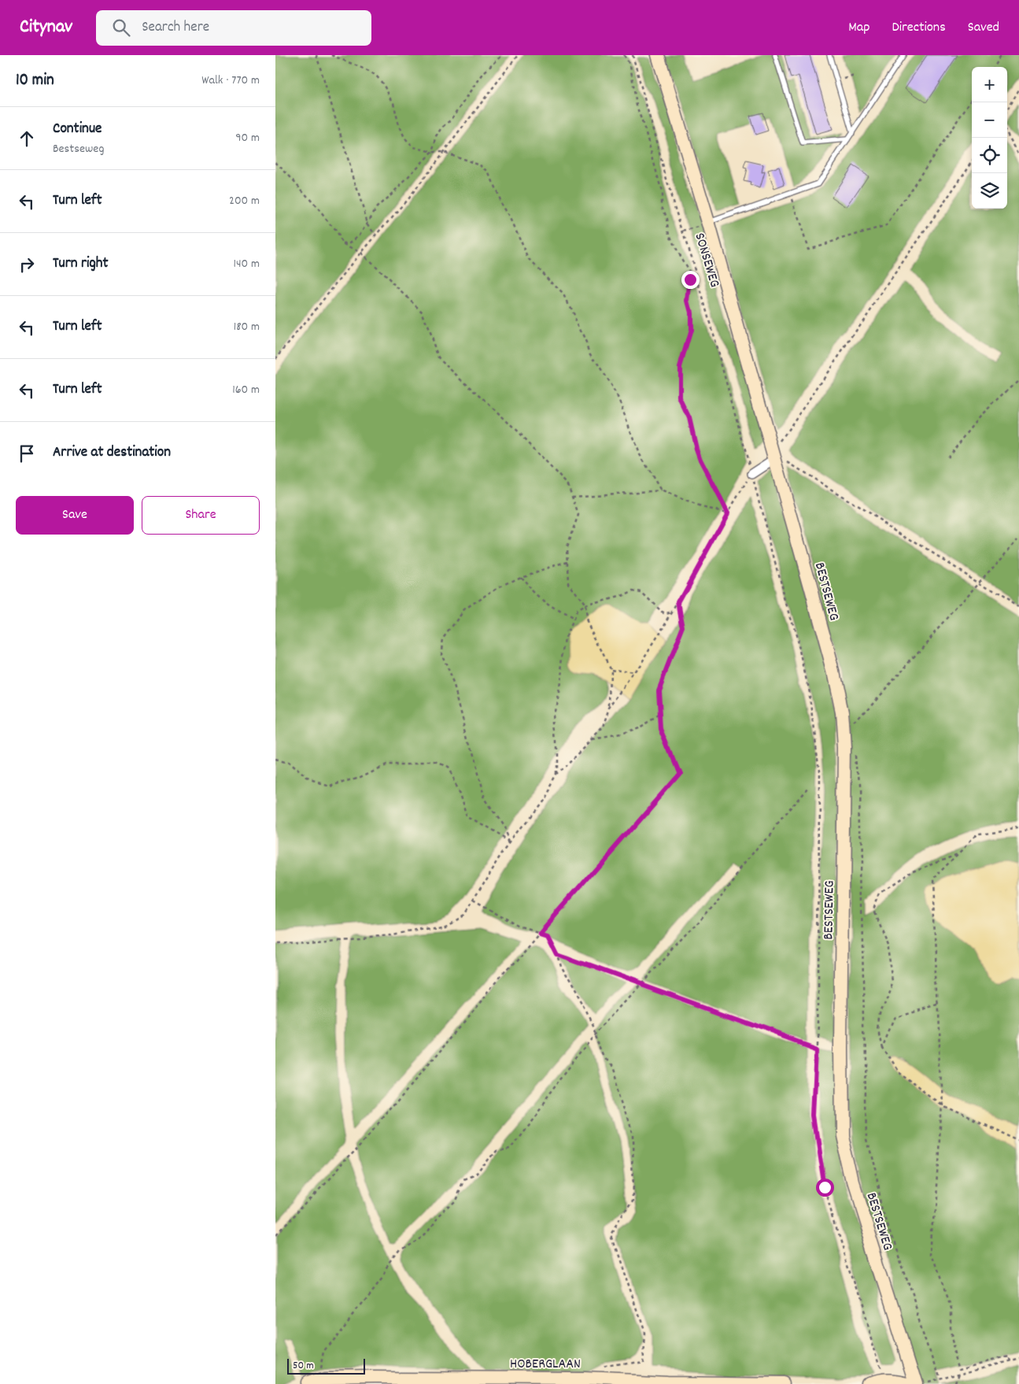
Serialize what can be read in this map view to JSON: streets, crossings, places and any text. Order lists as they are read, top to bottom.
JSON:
{
  "streets": {
    "main road": ["SONSEWEG", "BESTSEWEG", "HOBERGLAAN"]
  },
  "crossings": [
    ["SONSEWEG", "BESTSEWEG"]
  ],
  "scale_bar": "50 m",
  "page": {
    "header": "Citynav",
    "search": "Search here",
    "nav": ["Map", "Directions", "Saved"],
    "heading": ["10 min", "Walk · 770 m"],
    "map_buttons": ["+", "−"],
    "list": [
      ["Continue", "Bestseweg", "90 m"],
      ["Turn left", "200 m"],
      ["Turn right", "140 m"],
      ["Turn left", "180 m"],
      ["Turn left", "160 m"],
      "Arrive at destination"
    ],
    "buttons": ["Save", "Share"],
    "scale": "50 m"
  }
}
